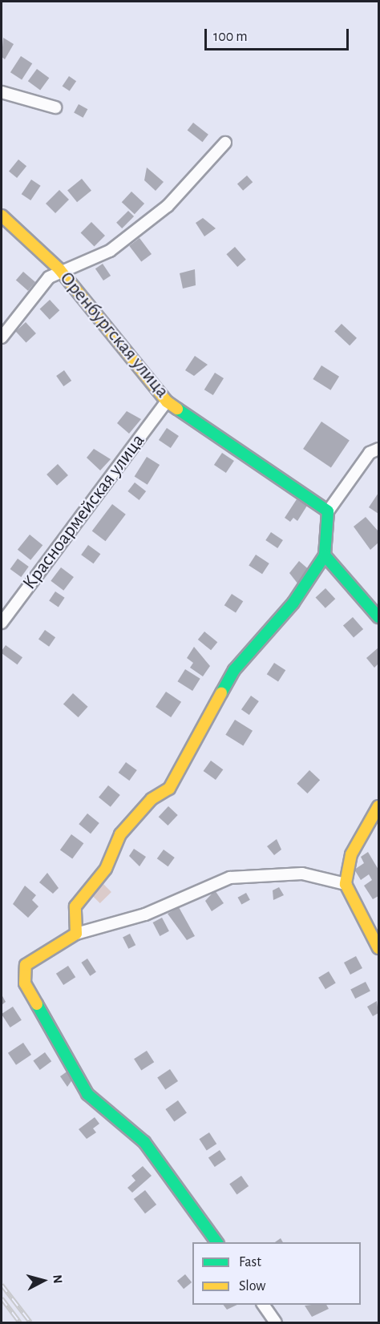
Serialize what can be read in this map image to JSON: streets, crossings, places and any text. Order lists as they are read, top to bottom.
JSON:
{
  "streets": {
    "street": ["Оренбургская улица", "Красноармейская улица"]
  },
  "crossings": [
    ["Оренбургская улица", "Красноармейская улица"]
  ],
  "legend": ["Fast", "Slow"],
  "scale_bar": "100 m",
  "north": "right"
}
